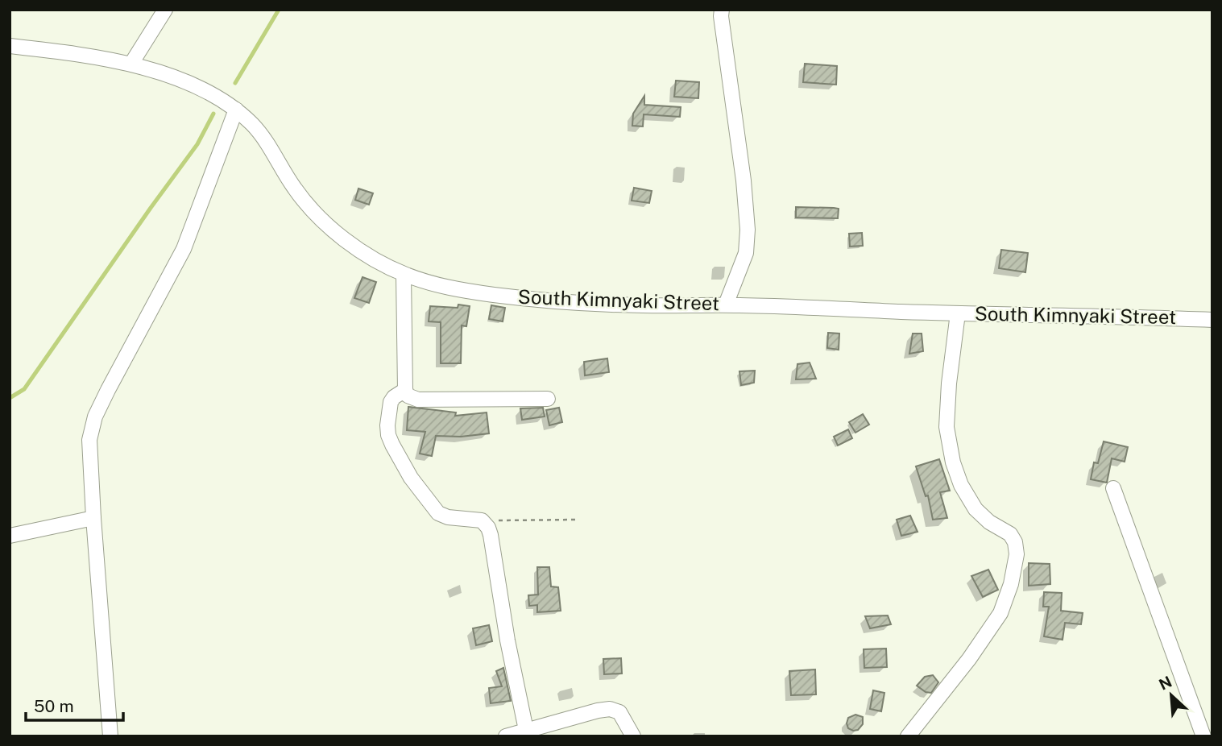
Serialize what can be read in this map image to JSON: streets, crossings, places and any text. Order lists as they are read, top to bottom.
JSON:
{
  "streets": {
    "street": ["South Kimnyaki Street"]
  },
  "scale_bar": "50 m",
  "north": "top left"
}
